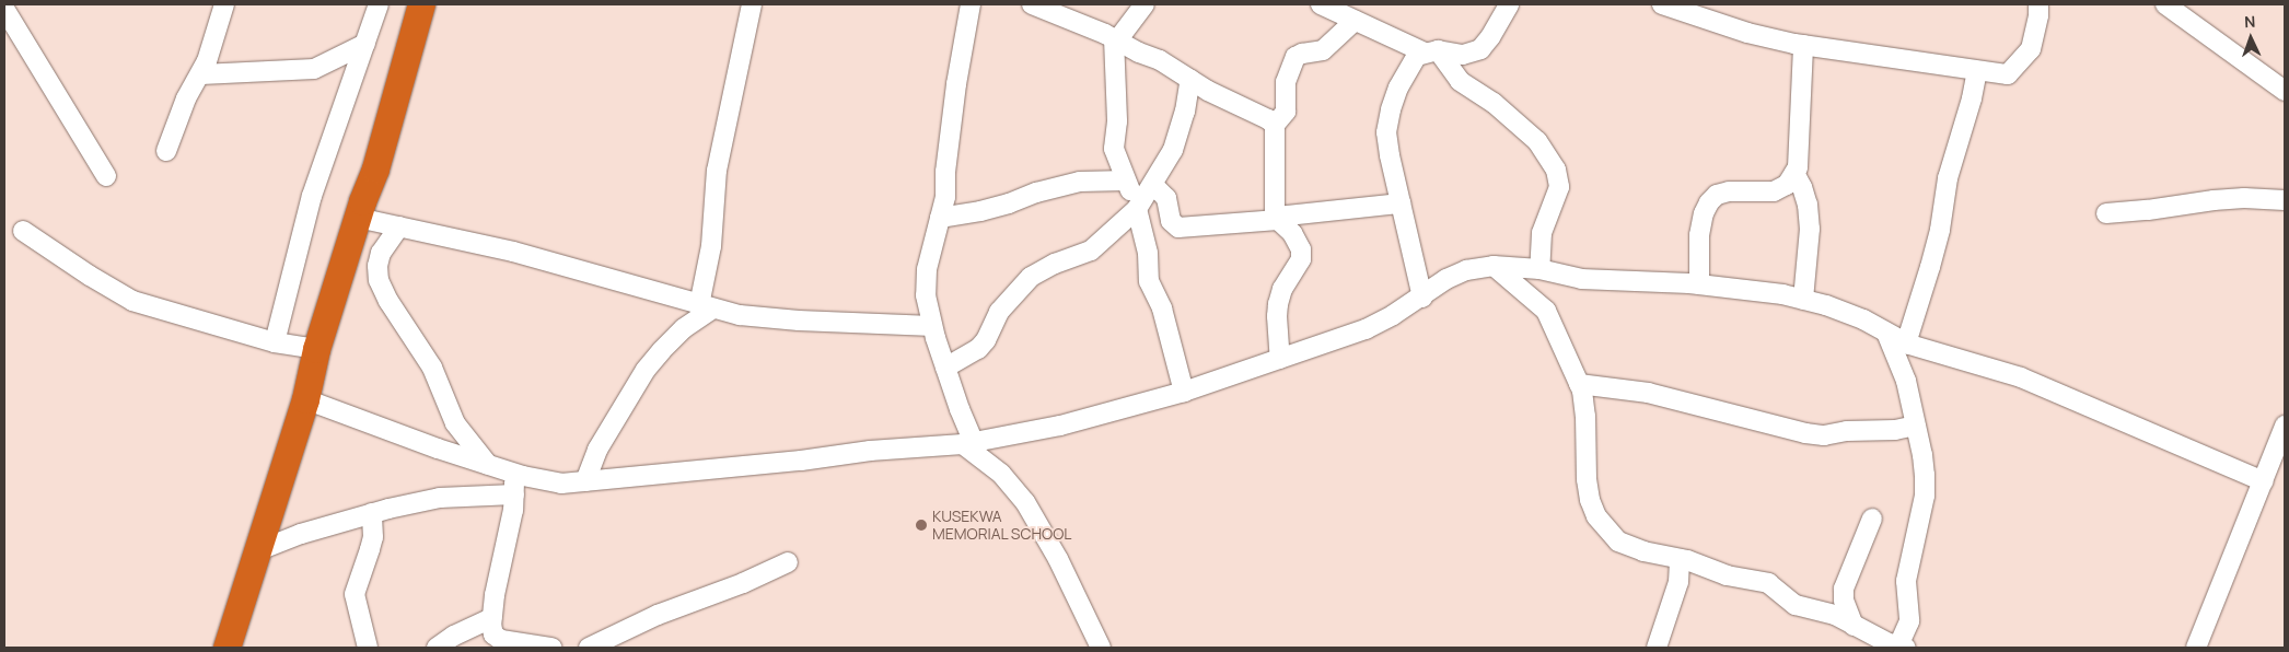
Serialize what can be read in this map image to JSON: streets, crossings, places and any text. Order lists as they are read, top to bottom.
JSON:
{
  "places": ["KUSEKWA MEMORIAL SCHOOL"],
  "north": "top"
}
